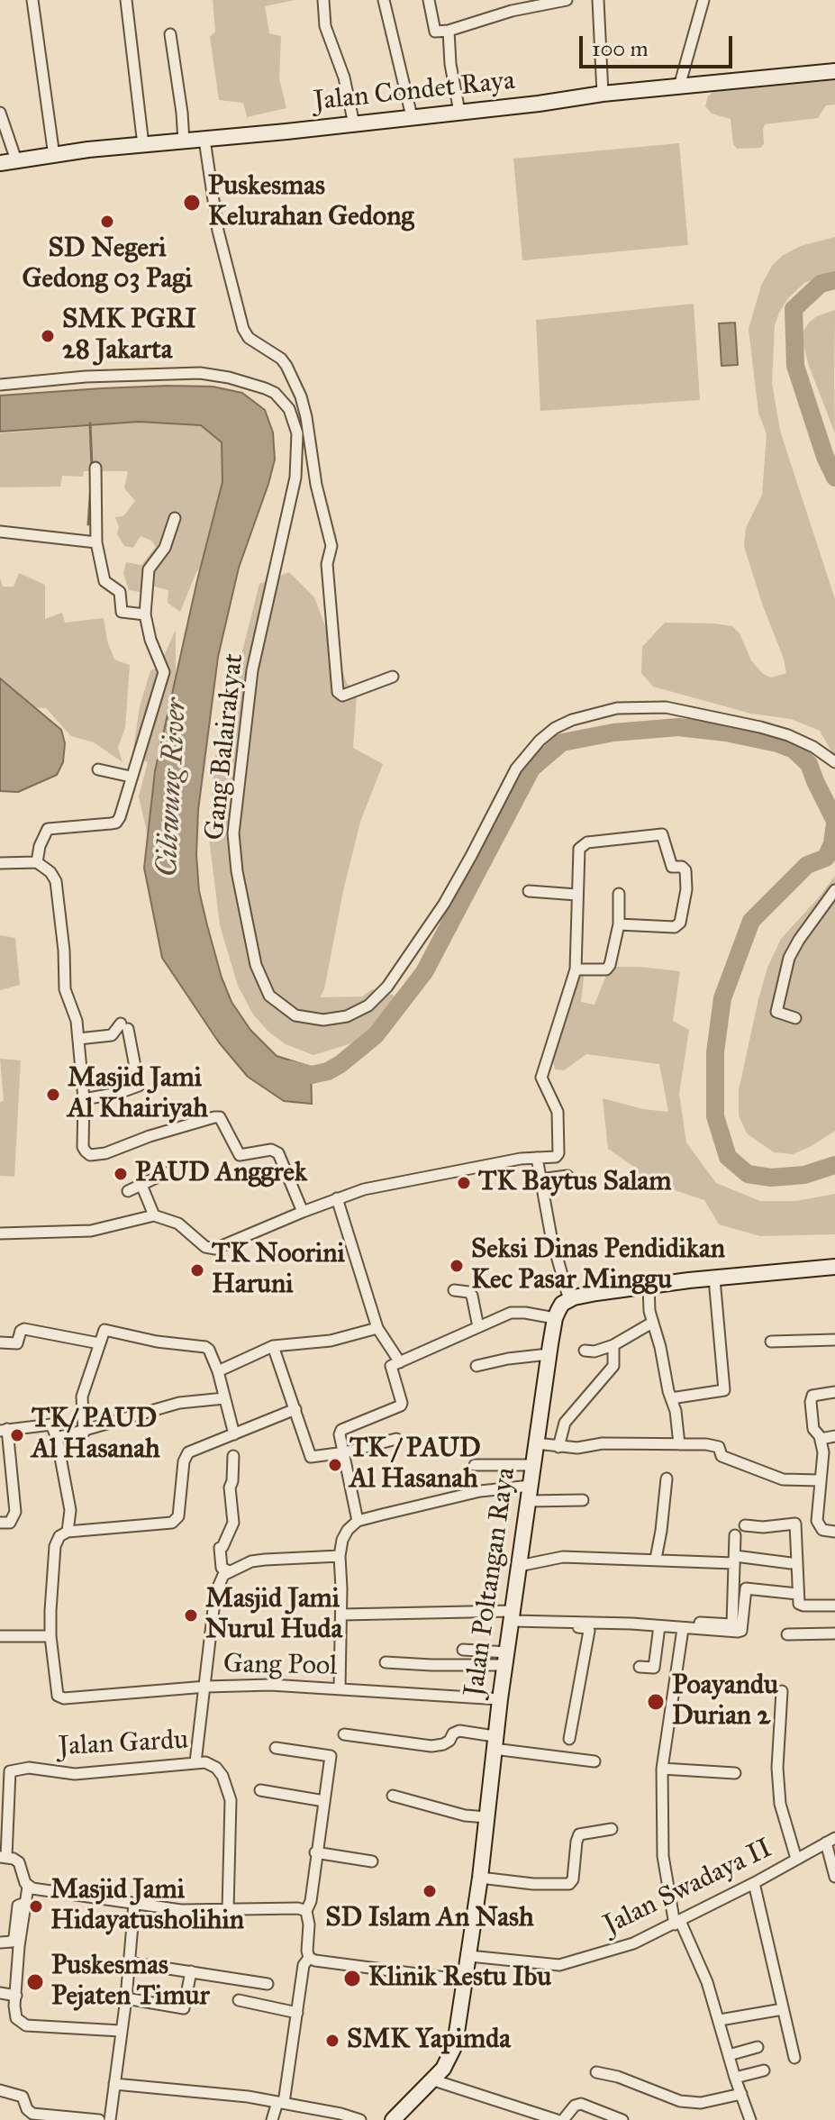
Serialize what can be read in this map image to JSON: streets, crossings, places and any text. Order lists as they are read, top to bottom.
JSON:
{
  "streets": {
    "street": [
      "Jalan Condet Raya",
      "Gang Balairakyat",
      "Jalan Poltangan Raya",
      "Gang Pool",
      "Jalan Gardu",
      "Jalan Swadaya II"
    ]
  },
  "crossings": [
    ["Jalan Poltangan Raya", "Gang Pool"],
    ["Jalan Poltangan Raya", "Jalan Swadaya II"]
  ],
  "water": ["Ciliwung River"],
  "places": [
    "Puskesmas Kelurahan Gedong",
    "SD Negeri Gedong 03 Pagi",
    "SMK PGRI 28 Jakarta",
    "Masjid Jami Al Khairiyah",
    "PAUD Anggrek",
    "TK Baytus Salam",
    "Seksi Dinas Pendidikan Kec Pasar Minggu",
    "TK Noorini Haruni",
    "TK/ PAUD Al Hasanah",
    "TK / PAUD Al Hasanah",
    "Masjid Jami Nurul Huda",
    "Poayandu Durian 2",
    "SD Islam An Nash",
    "Masjid Jami Hidayatusholihin",
    "Klinik Restu Ibu",
    "Puskesmas Pejaten Timur",
    "SMK Yapimda"
  ],
  "scale_bar": "100 m"
}
